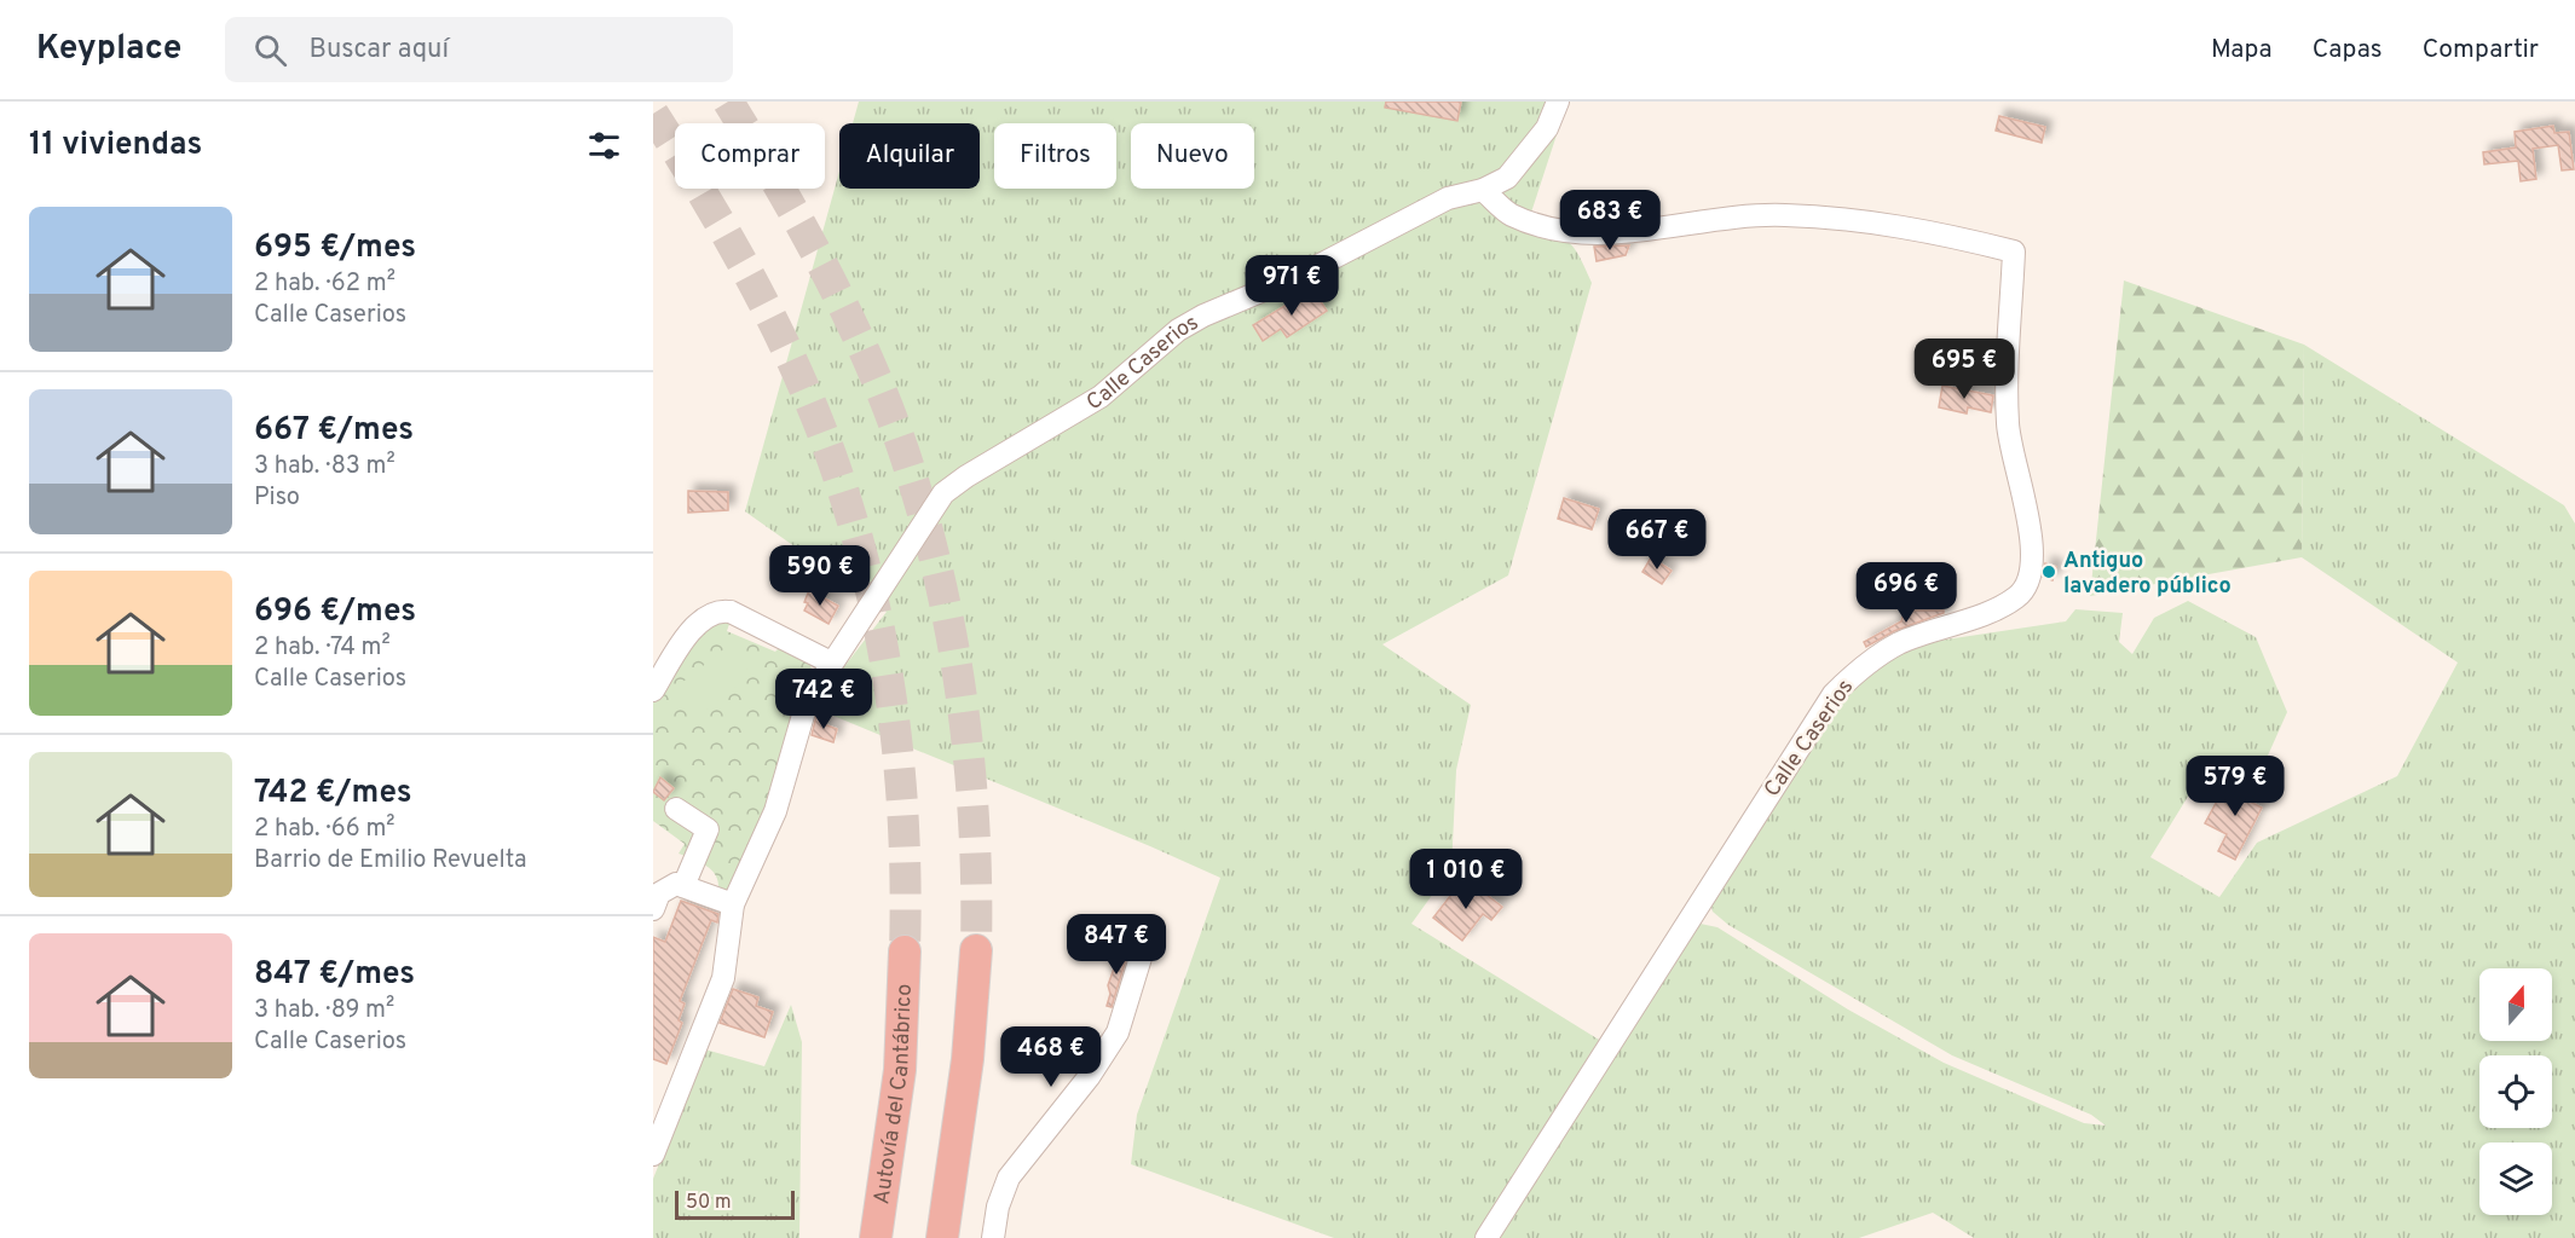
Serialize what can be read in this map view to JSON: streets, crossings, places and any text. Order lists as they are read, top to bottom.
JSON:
{
  "streets": {
    "highway": ["Autovía del Cantábrico"],
    "street": ["Calle Caserios"]
  },
  "places": ["Antiguo lavadero público"],
  "scale_bar": "50 m",
  "north": "top",
  "page": {
    "header": "Keyplace",
    "search": "Buscar aquí",
    "nav": ["Mapa", "Capas", "Compartir"],
    "heading": "11 viviendas",
    "chip": [
      "Comprar",
      "Alquilar",
      "Filtros",
      "Nuevo"
    ],
    "list": [
      {
        "name": "695 €/mes",
        "note": "2 hab. · 62 m² · Calle Caserios"
      },
      {
        "name": "667 €/mes",
        "note": "3 hab. · 83 m² · Piso"
      },
      {
        "name": "696 €/mes",
        "note": "2 hab. · 74 m² · Calle Caserios"
      },
      {
        "name": "742 €/mes",
        "note": "2 hab. · 66 m² · Barrio de Emilio Revuelta"
      },
      {
        "name": "847 €/mes",
        "note": "3 hab. · 89 m² · Calle Caserios"
      }
    ],
    "price": [
      "683 €",
      "971 €",
      "695 €",
      "667 €",
      "590 €",
      "696 €",
      "742 €",
      "579 €",
      "1 010 €",
      "847 €",
      "468 €"
    ],
    "scale": "50 m"
  }
}
